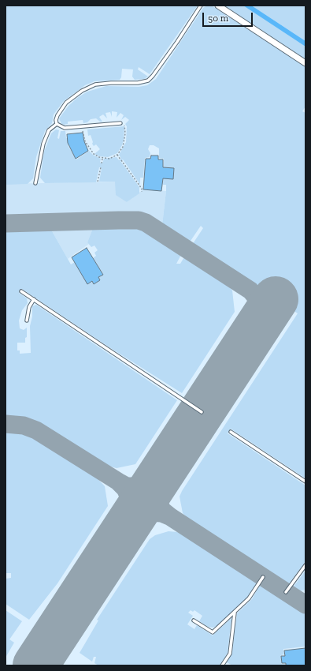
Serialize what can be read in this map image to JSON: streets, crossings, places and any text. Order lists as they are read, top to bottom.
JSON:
{
  "scale_bar": "50 m"
}
